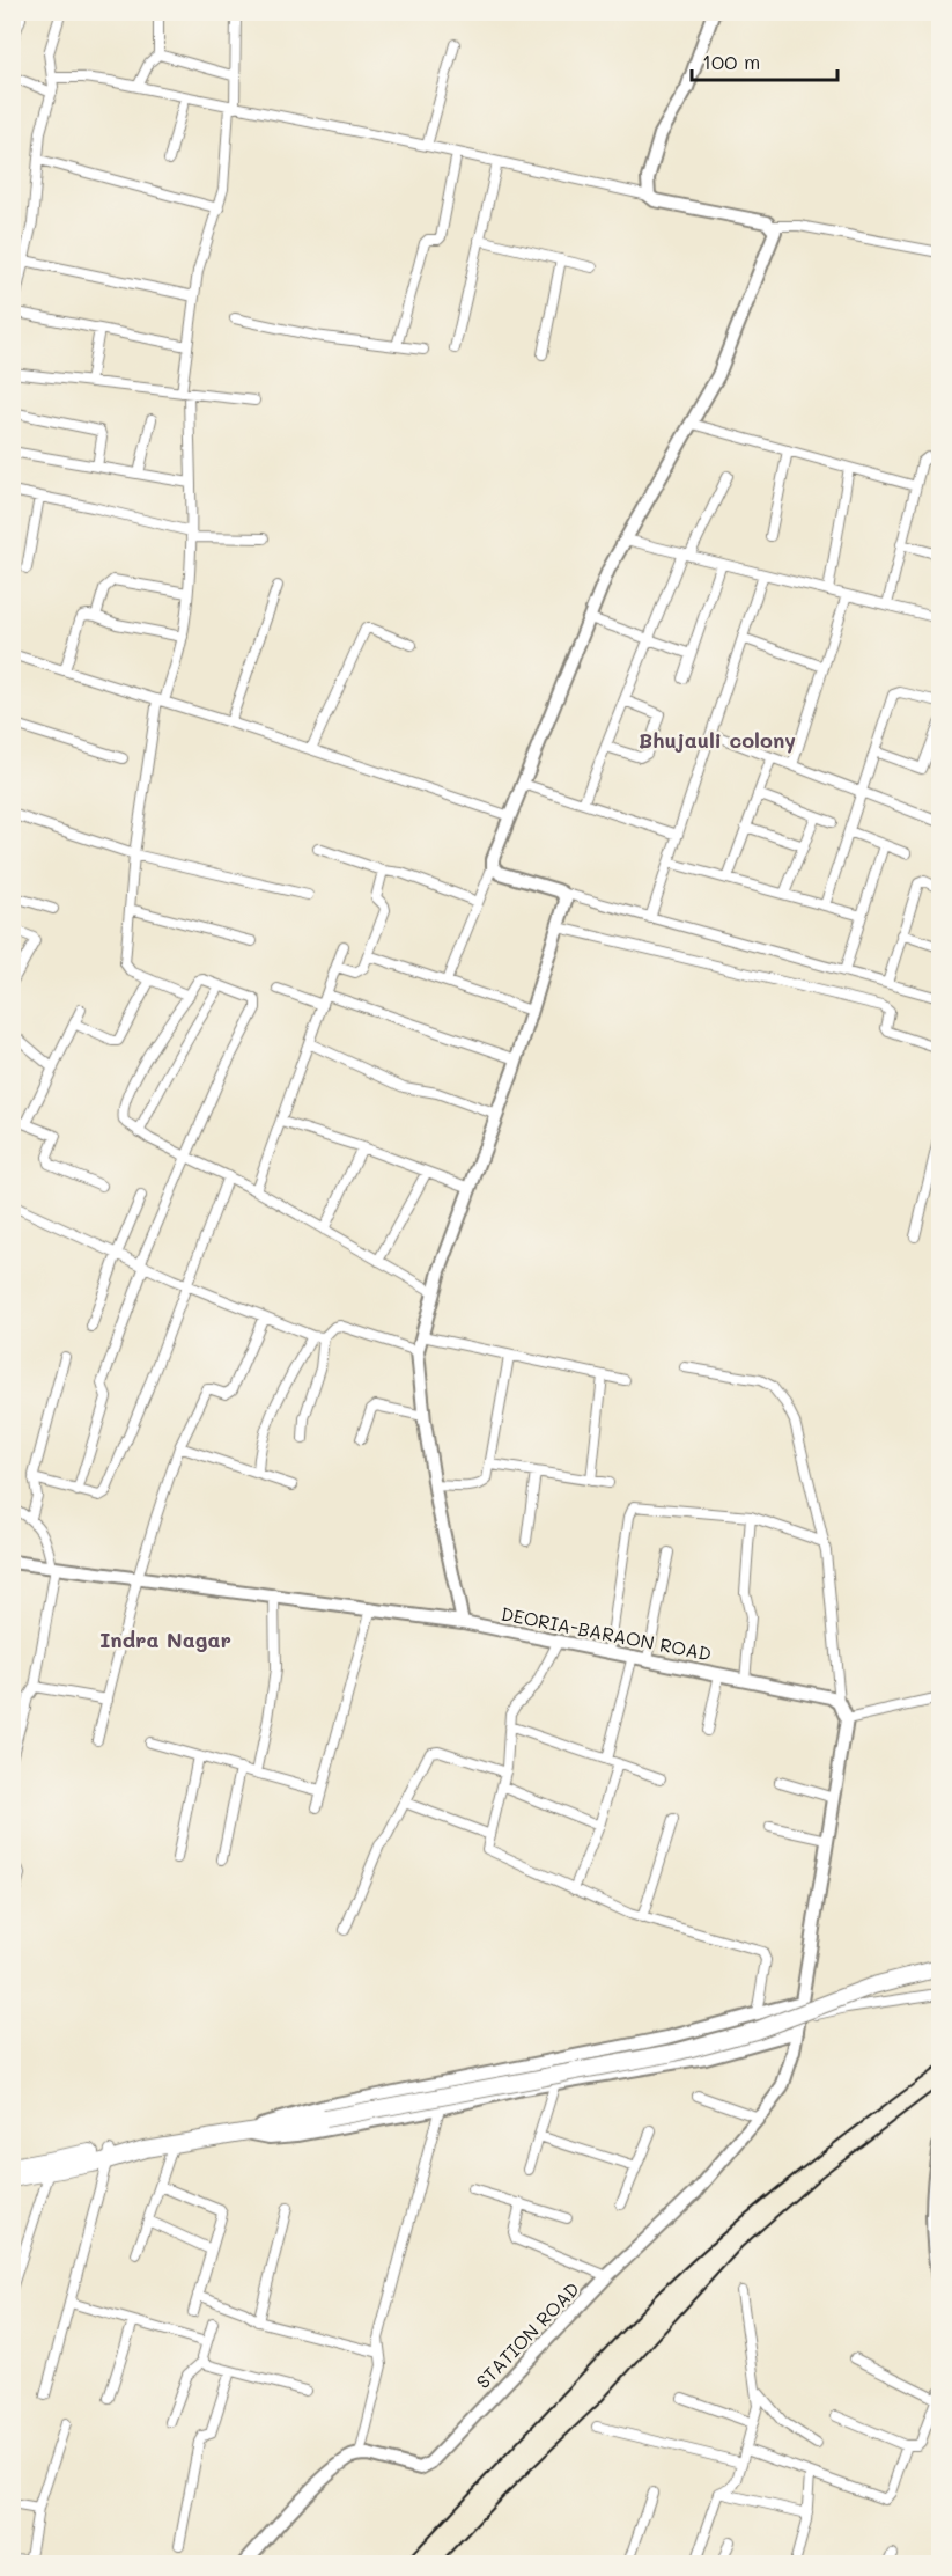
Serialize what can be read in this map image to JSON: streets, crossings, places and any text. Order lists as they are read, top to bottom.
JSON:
{
  "streets": {
    "street": ["DEORIA-BARAON ROAD", "STATION ROAD"]
  },
  "districts": ["Bhujauli colony", "Indra Nagar"],
  "scale_bar": "100 m"
}
